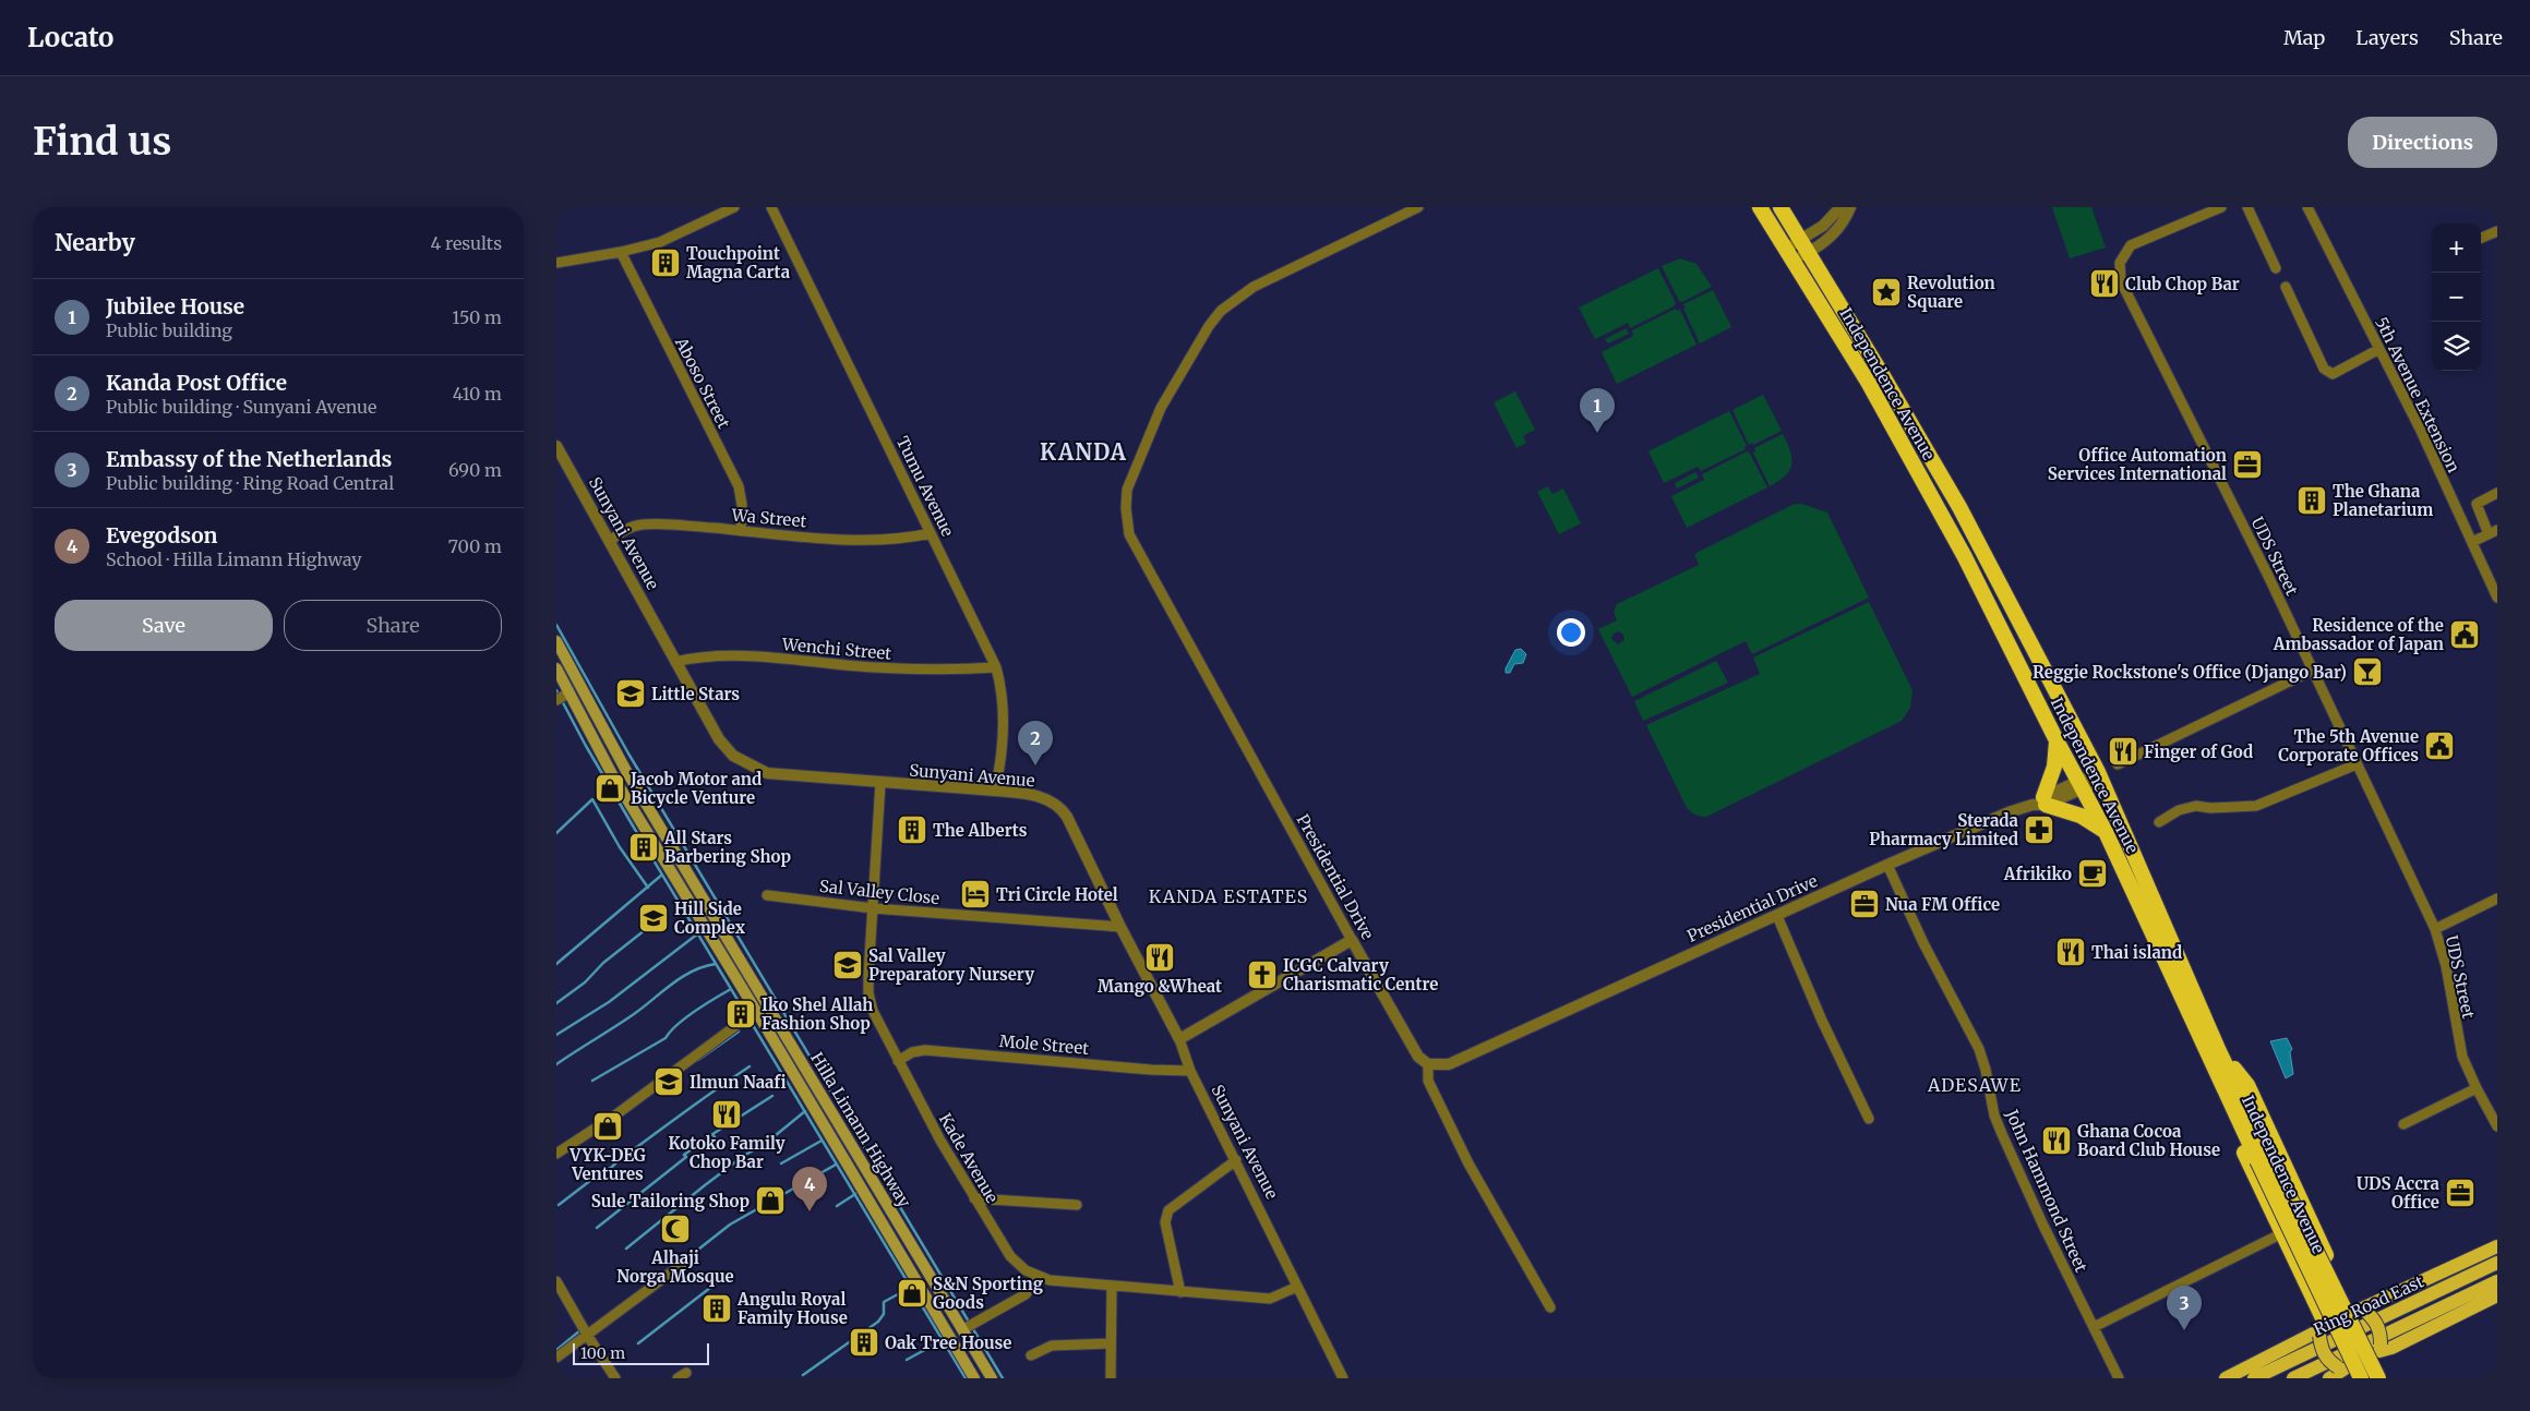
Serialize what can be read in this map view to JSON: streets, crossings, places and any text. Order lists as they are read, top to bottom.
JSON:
{
  "streets": {
    "highway": ["Independence Avenue"],
    "main road": ["Hilla Limann Highway", "Ring Road East"],
    "street": [
      "Aboso Street",
      "5th Avenue Extension",
      "Tumu Avenue",
      "Wa Street",
      "Sunyani Avenue",
      "UDS Street",
      "Wenchi Street",
      "Presidential Drive",
      "Sal Valley Close",
      "Mole Street",
      "Kade Avenue",
      "John Hammond Street"
    ]
  },
  "crossings": [
    ["Aboso Street", "Wa Street"],
    ["Independence Avenue", "Presidential Drive"],
    ["Tumu Avenue", "Wa Street"],
    ["Tumu Avenue", "Sunyani Avenue"],
    ["Tumu Avenue", "Wenchi Street"],
    ["Wa Street", "Sunyani Avenue"],
    ["Sunyani Avenue", "Wenchi Street"],
    ["Sunyani Avenue", "Sal Valley Close"],
    ["Sunyani Avenue", "Mole Street"],
    ["Sunyani Avenue", "Kade Avenue"],
    ["Presidential Drive", "John Hammond Street"],
    ["Sal Valley Close", "Kade Avenue"],
    ["Mole Street", "Kade Avenue"]
  ],
  "districts": ["KANDA", "KANDA ESTATES", "ADESAWE"],
  "places": {
    "building": [
      "Touchpoint Magna Carta",
      "The Ghana Planetarium",
      "The Alberts",
      "All Stars Barbering Shop",
      "Iko Shel Allah Fashion Shop",
      "Angulu Royal Family House",
      "Oak Tree House"
    ],
    "restaurant": [
      "Club Chop Bar",
      "Finger of God",
      "Thai island",
      "Mango &Wheat",
      "Kotoko Family Chop Bar",
      "Ghana Cocoa Board Club House"
    ],
    "place": ["Revolution Square"],
    "office": ["Office Automation Services International", "Nua FM Office", "UDS Accra Office"],
    "public building": ["Residence of the Ambassador of Japan", "The 5th Avenue Corporate Offices"],
    "bar": ["Reggie Rockstone's Office (Django Bar)"],
    "school or university": [
      "Little Stars",
      "Hill Side Complex",
      "Sal Valley Preparatory Nursery",
      "Ilmun Naafi"
    ],
    "shop": [
      "Jacob Motor and Bicycle Venture",
      "VYK-DEG Ventures",
      "Sule Tailoring Shop",
      "S&N Sporting Goods"
    ],
    "pharmacy": ["Sterada Pharmacy Limited"],
    "cafe": ["Afrikiko"],
    "hotel": ["Tri Circle Hotel"],
    "church": ["ICGC Calvary Charismatic Centre"],
    "mosque": ["Alhaji Norga Mosque"]
  },
  "scale_bar": "100 m",
  "page": {
    "header": "Locato",
    "nav": ["Map", "Layers", "Share"],
    "buttons": [
      "Directions",
      ["Save", "Share"]
    ],
    "title": "Find us",
    "heading": ["Nearby", "4 results"],
    "map_buttons": ["+", "−"],
    "list": [
      {
        "mark": "1",
        "name": "Jubilee House",
        "note": "Public building",
        "value": "150 m"
      },
      {
        "mark": "2",
        "name": "Kanda Post Office",
        "note": "Public building · Sunyani Avenue",
        "value": "410 m"
      },
      {
        "mark": "3",
        "name": "Embassy of the Netherlands",
        "note": "Public building · Ring Road Central",
        "value": "690 m"
      },
      {
        "mark": "4",
        "name": "Evegodson",
        "note": "School · Hilla Limann Highway",
        "value": "700 m"
      }
    ],
    "pins": [
      "1",
      "2",
      "4",
      "3"
    ],
    "scale": "100 m"
  }
}
